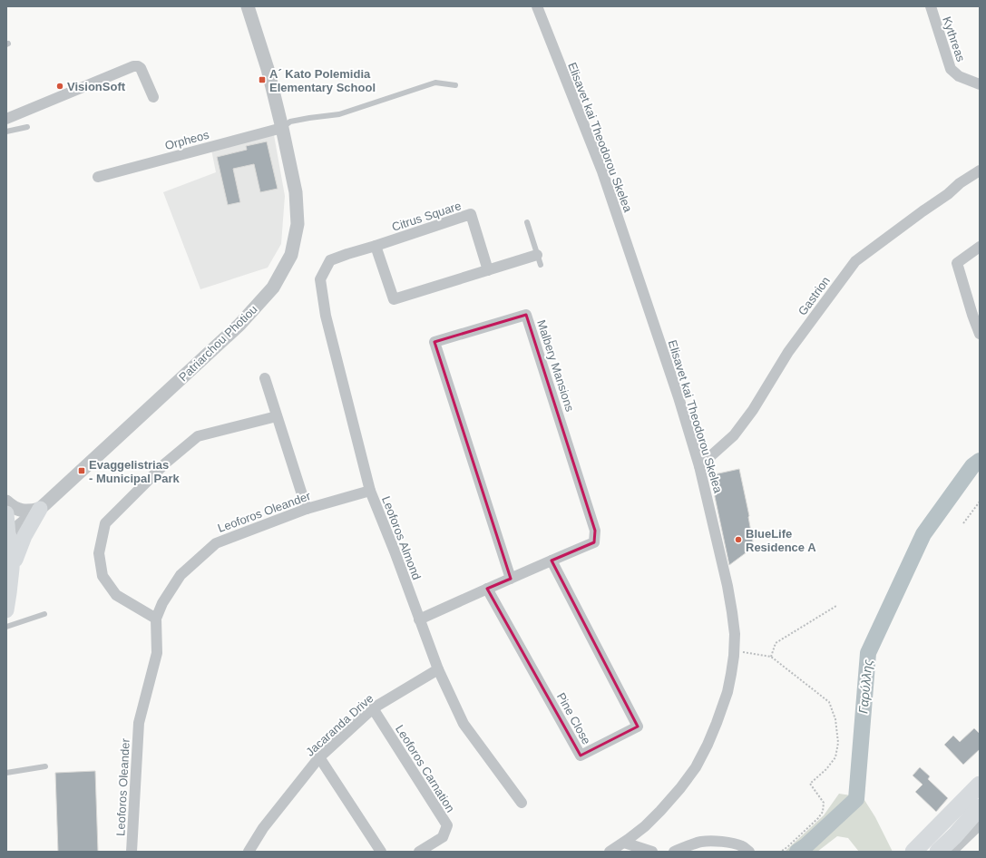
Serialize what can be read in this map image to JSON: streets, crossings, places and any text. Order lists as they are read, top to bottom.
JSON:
{
  "streets": {
    "street": [
      "Kythreas",
      "Elisavet kai Theodorou Skelea",
      "Orpheos",
      "Citrus Square",
      "Gastrion",
      "Patriarchou Photiou",
      "Malbery Mansions",
      "Leoforos Oleander",
      "Leoforos Almond",
      "Pine Close",
      "Jacaranda Drive",
      "Leoforos Carnation"
    ]
  },
  "crossings": [
    ["Elisavet kai Theodorou Skelea", "Gastrion"],
    ["Orpheos", "Patriarchou Photiou"],
    ["Citrus Square", "Leoforos Almond"],
    ["Malbery Mansions", "Leoforos Almond"],
    ["Malbery Mansions", "Pine Close"],
    ["Leoforos Oleander", "Leoforos Almond"],
    ["Leoforos Almond", "Jacaranda Drive"],
    ["Jacaranda Drive", "Leoforos Carnation"]
  ],
  "water": ["Γαρύλλης"],
  "places": {
    "transit": ["A´ Kato Polemidia Elementary School", "Evaggelistrias - Municipal Park"],
    "other": ["VisionSoft", "BlueLife Residence A"]
  }
}
